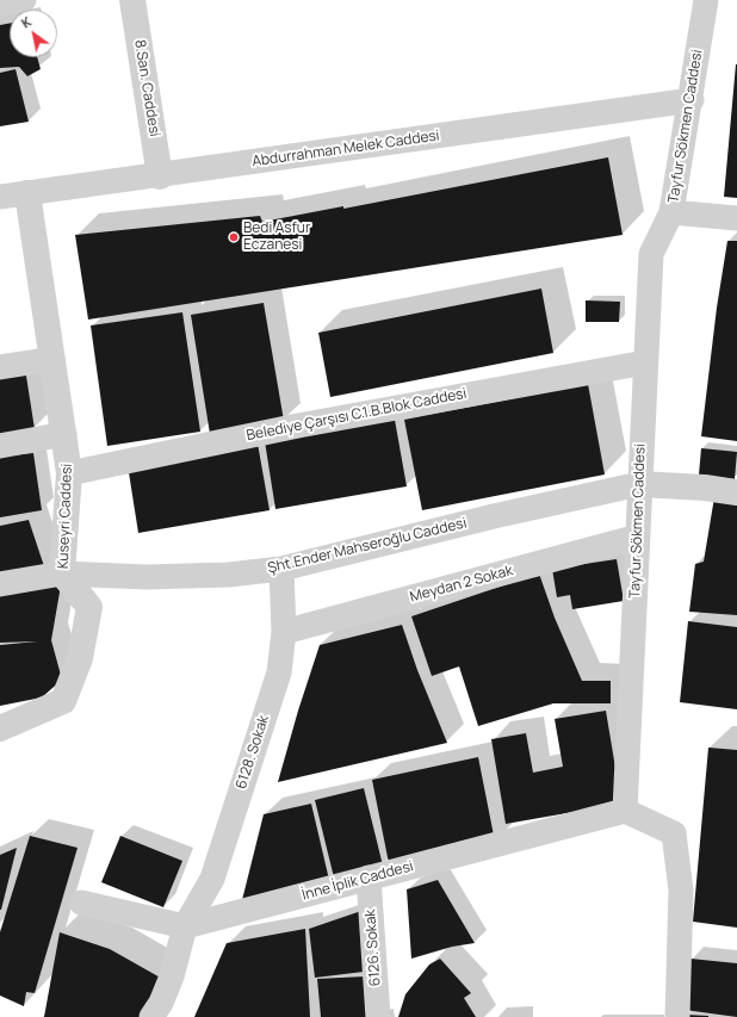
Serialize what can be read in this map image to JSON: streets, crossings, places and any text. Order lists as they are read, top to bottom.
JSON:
{
  "streets": {
    "street": [
      "8.San. Caddesi",
      "Tayfur Sökmen Caddesi",
      "Abdurrahman Melek Caddesi",
      "Belediye Çarşısı C.1.B.Blok Caddesi",
      "Kuseyri Caddesi",
      "Şht.Ender Mahseroğlu Caddesi",
      "Meydan 2 Sokak",
      "6128. Sokak",
      "İnne İplik Caddesi",
      "6126. Sokak"
    ]
  },
  "crossings": [
    ["8.San. Caddesi", "Abdurrahman Melek Caddesi"],
    ["Tayfur Sökmen Caddesi", "Abdurrahman Melek Caddesi"],
    ["Tayfur Sökmen Caddesi", "Belediye Çarşısı C.1.B.Blok Caddesi"],
    ["Tayfur Sökmen Caddesi", "Şht.Ender Mahseroğlu Caddesi"],
    ["Tayfur Sökmen Caddesi", "Meydan 2 Sokak"],
    ["Tayfur Sökmen Caddesi", "İnne İplik Caddesi"],
    ["Abdurrahman Melek Caddesi", "Kuseyri Caddesi"],
    ["Belediye Çarşısı C.1.B.Blok Caddesi", "Kuseyri Caddesi"],
    ["Kuseyri Caddesi", "Şht.Ender Mahseroğlu Caddesi"],
    ["Şht.Ender Mahseroğlu Caddesi", "6128. Sokak"],
    ["Meydan 2 Sokak", "6128. Sokak"],
    ["6128. Sokak", "İnne İplik Caddesi"],
    ["İnne İplik Caddesi", "6126. Sokak"]
  ],
  "places": ["Bedi Asfur Eczanesi"],
  "north": "top left"
}
